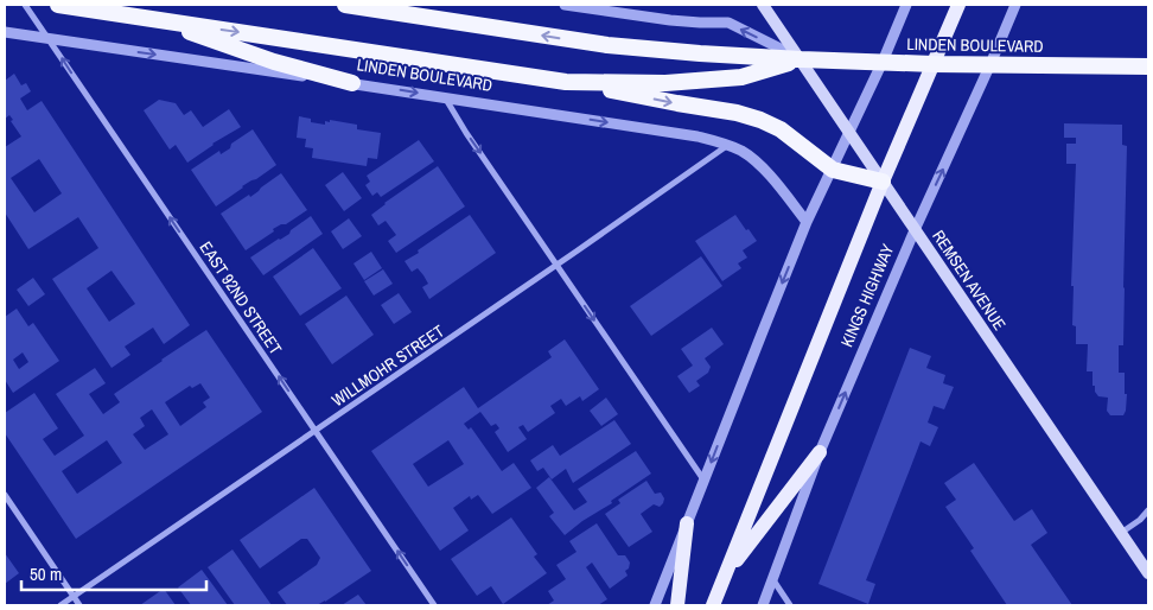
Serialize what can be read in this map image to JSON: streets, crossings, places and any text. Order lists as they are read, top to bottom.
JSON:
{
  "streets": {
    "highway": ["LINDEN BOULEVARD"],
    "main road": ["REMSEN AVENUE", "KINGS HIGHWAY"],
    "street": ["EAST 92ND STREET", "WILLMOHR STREET"]
  },
  "crossings": [
    ["LINDEN BOULEVARD", "REMSEN AVENUE"],
    ["LINDEN BOULEVARD", "KINGS HIGHWAY"],
    ["LINDEN BOULEVARD", "EAST 92ND STREET"],
    ["LINDEN BOULEVARD", "WILLMOHR STREET"],
    ["REMSEN AVENUE", "KINGS HIGHWAY"],
    ["EAST 92ND STREET", "WILLMOHR STREET"]
  ],
  "one_way": ["EAST 92ND STREET"],
  "scale_bar": "50 m"
}
